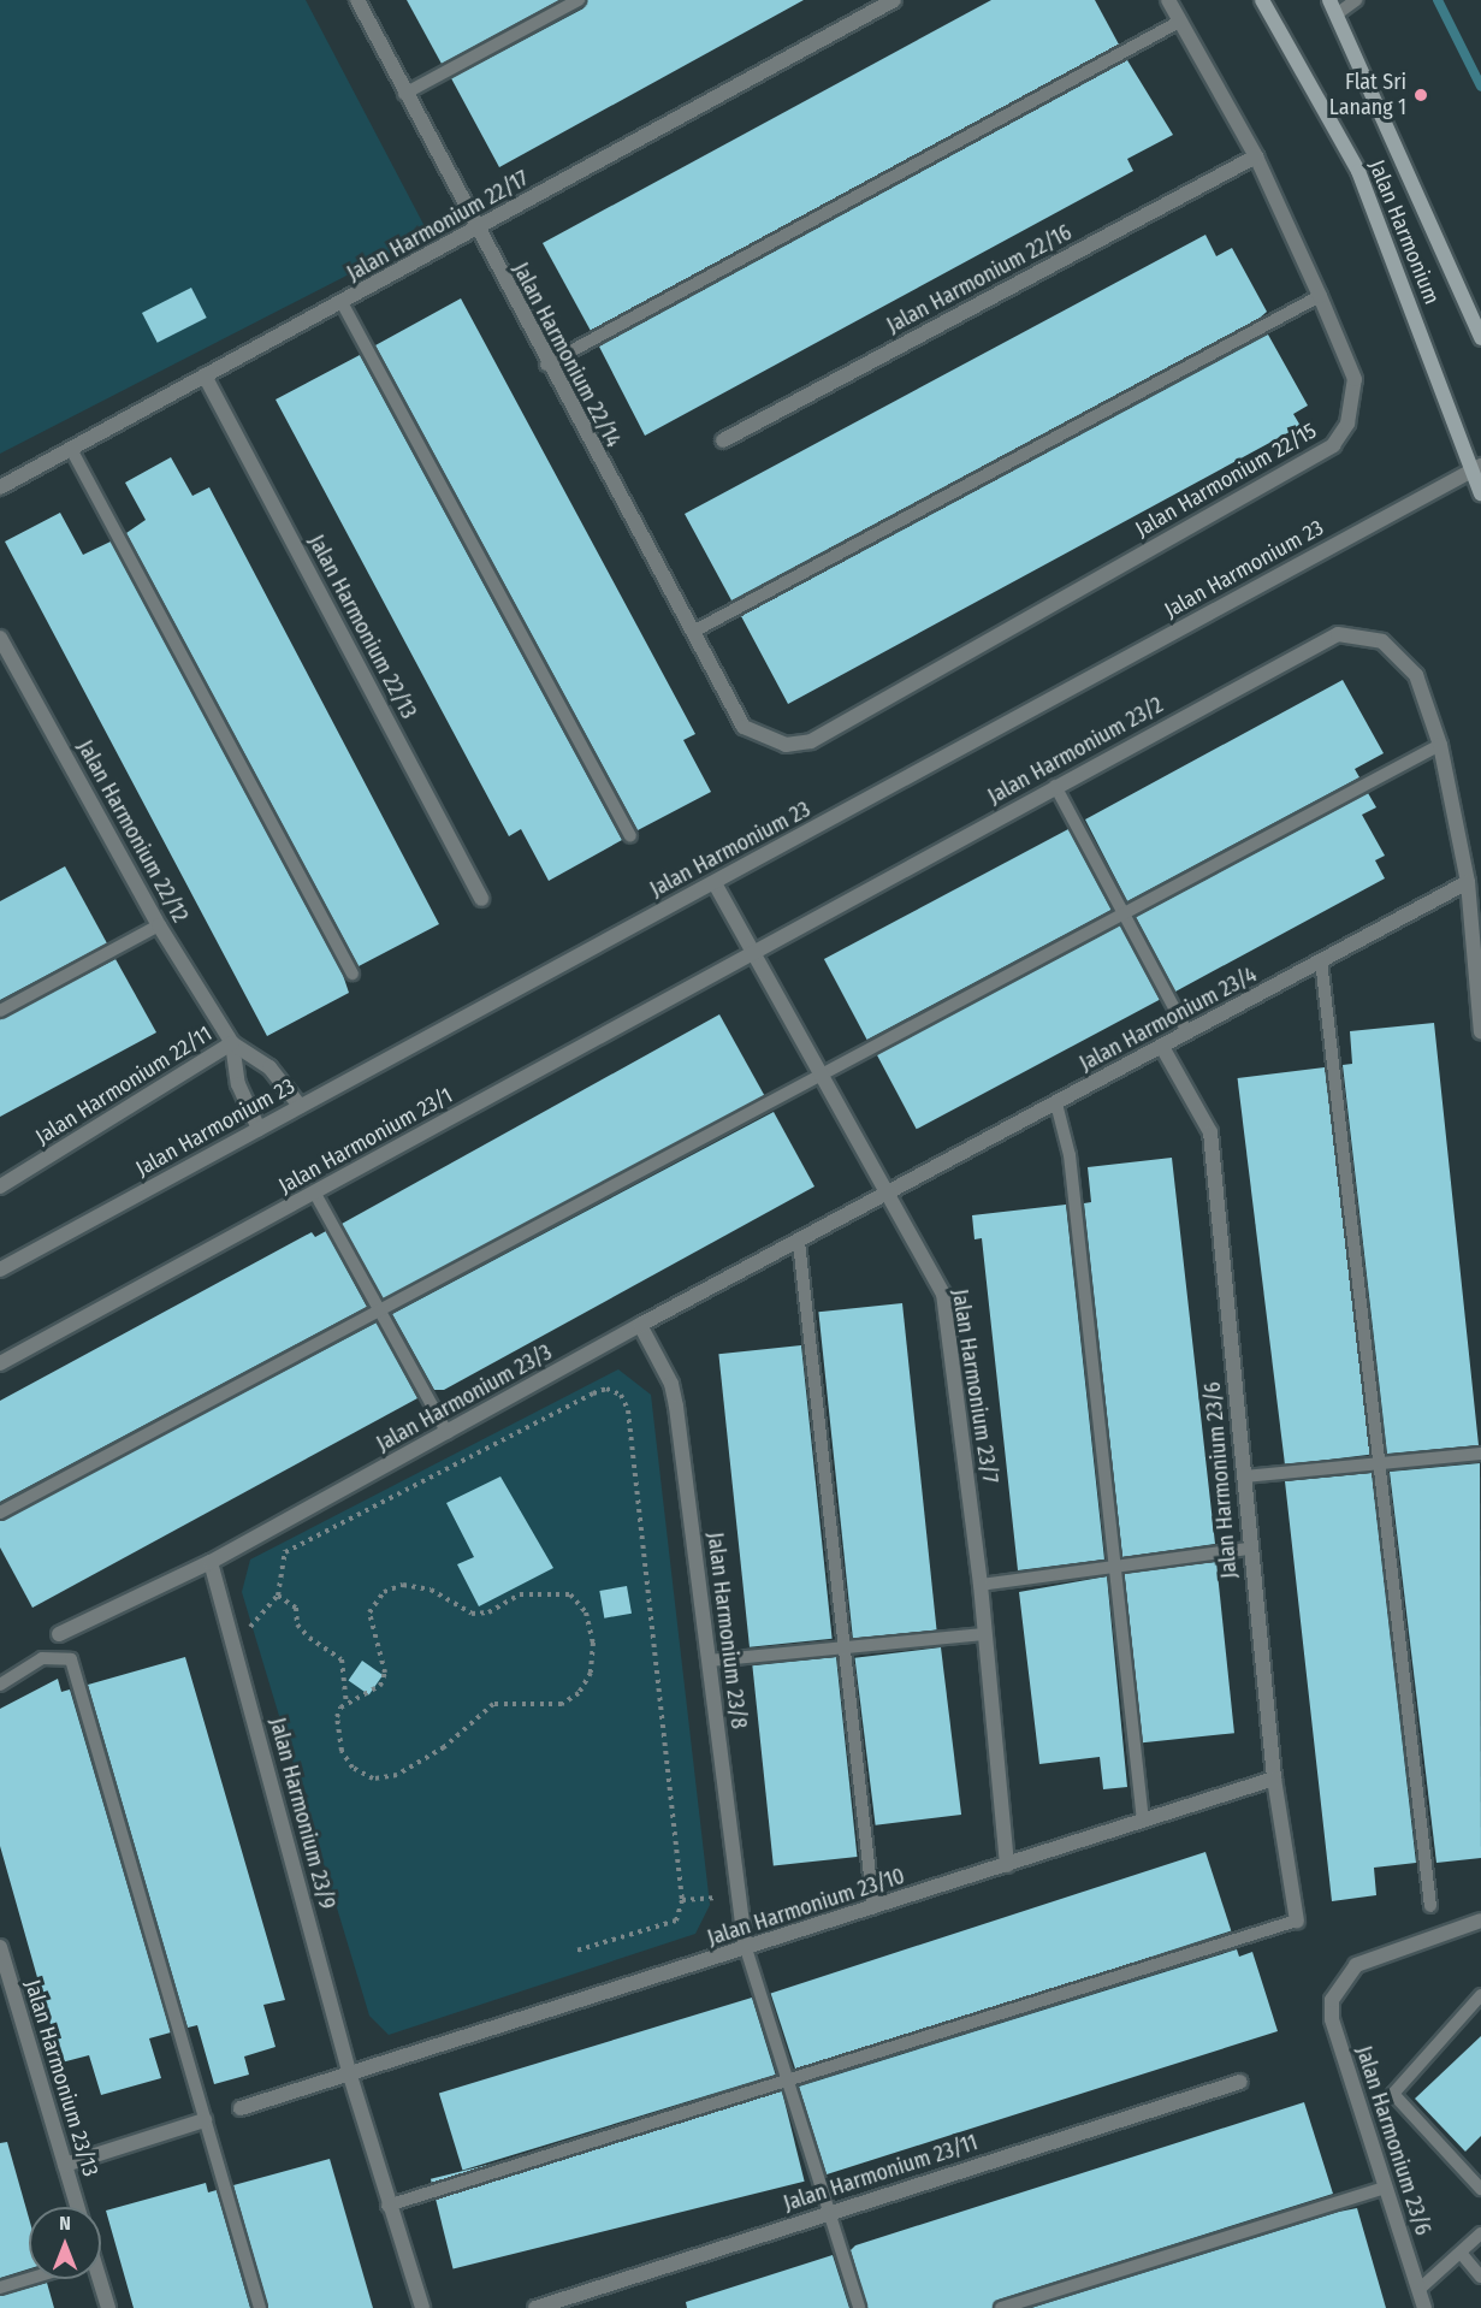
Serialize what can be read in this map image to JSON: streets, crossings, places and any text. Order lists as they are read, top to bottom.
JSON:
{
  "streets": {
    "main road": ["Jalan Harmonium"],
    "street": [
      "Jalan Harmonium 22/17",
      "Jalan Harmonium 22/16",
      "Jalan Harmonium 22/14",
      "Jalan Harmonium 22/15",
      "Jalan Harmonium 23",
      "Jalan Harmonium 22/13",
      "Jalan Harmonium 23/2",
      "Jalan Harmonium 22/12",
      "Jalan Harmonium 23/4",
      "Jalan Harmonium 22/11",
      "Jalan Harmonium 23/1",
      "Jalan Harmonium 23/7",
      "Jalan Harmonium 23/3",
      "Jalan Harmonium 23/6",
      "Jalan Harmonium 23/8",
      "Jalan Harmonium 23/9",
      "Jalan Harmonium 23/10",
      "Jalan Harmonium 23/13",
      "Jalan Harmonium 23/11"
    ]
  },
  "crossings": [
    ["Jalan Harmonium 22/17", "Jalan Harmonium 22/14"],
    ["Jalan Harmonium 22/17", "Jalan Harmonium 22/13"],
    ["Jalan Harmonium", "Jalan Harmonium 23"],
    ["Jalan Harmonium 22/16", "Jalan Harmonium 22/15"],
    ["Jalan Harmonium 22/14", "Jalan Harmonium 22/15"],
    ["Jalan Harmonium 23", "Jalan Harmonium 22/12"],
    ["Jalan Harmonium 23", "Jalan Harmonium 23/7"],
    ["Jalan Harmonium 23/2", "Jalan Harmonium 23/1"],
    ["Jalan Harmonium 23/2", "Jalan Harmonium 23/7"],
    ["Jalan Harmonium 22/12", "Jalan Harmonium 22/11"],
    ["Jalan Harmonium 23/4", "Jalan Harmonium 23/7"],
    ["Jalan Harmonium 23/4", "Jalan Harmonium 23/3"],
    ["Jalan Harmonium 23/4", "Jalan Harmonium 23/6"],
    ["Jalan Harmonium 23/1", "Jalan Harmonium 23/7"],
    ["Jalan Harmonium 23/7", "Jalan Harmonium 23/3"],
    ["Jalan Harmonium 23/7", "Jalan Harmonium 23/10"],
    ["Jalan Harmonium 23/3", "Jalan Harmonium 23/8"],
    ["Jalan Harmonium 23/3", "Jalan Harmonium 23/9"],
    ["Jalan Harmonium 23/6", "Jalan Harmonium 23/10"],
    ["Jalan Harmonium 23/8", "Jalan Harmonium 23/10"],
    ["Jalan Harmonium 23/9", "Jalan Harmonium 23/10"]
  ],
  "places": ["Flat Sri Lanang 1"],
  "north": "top"
}
